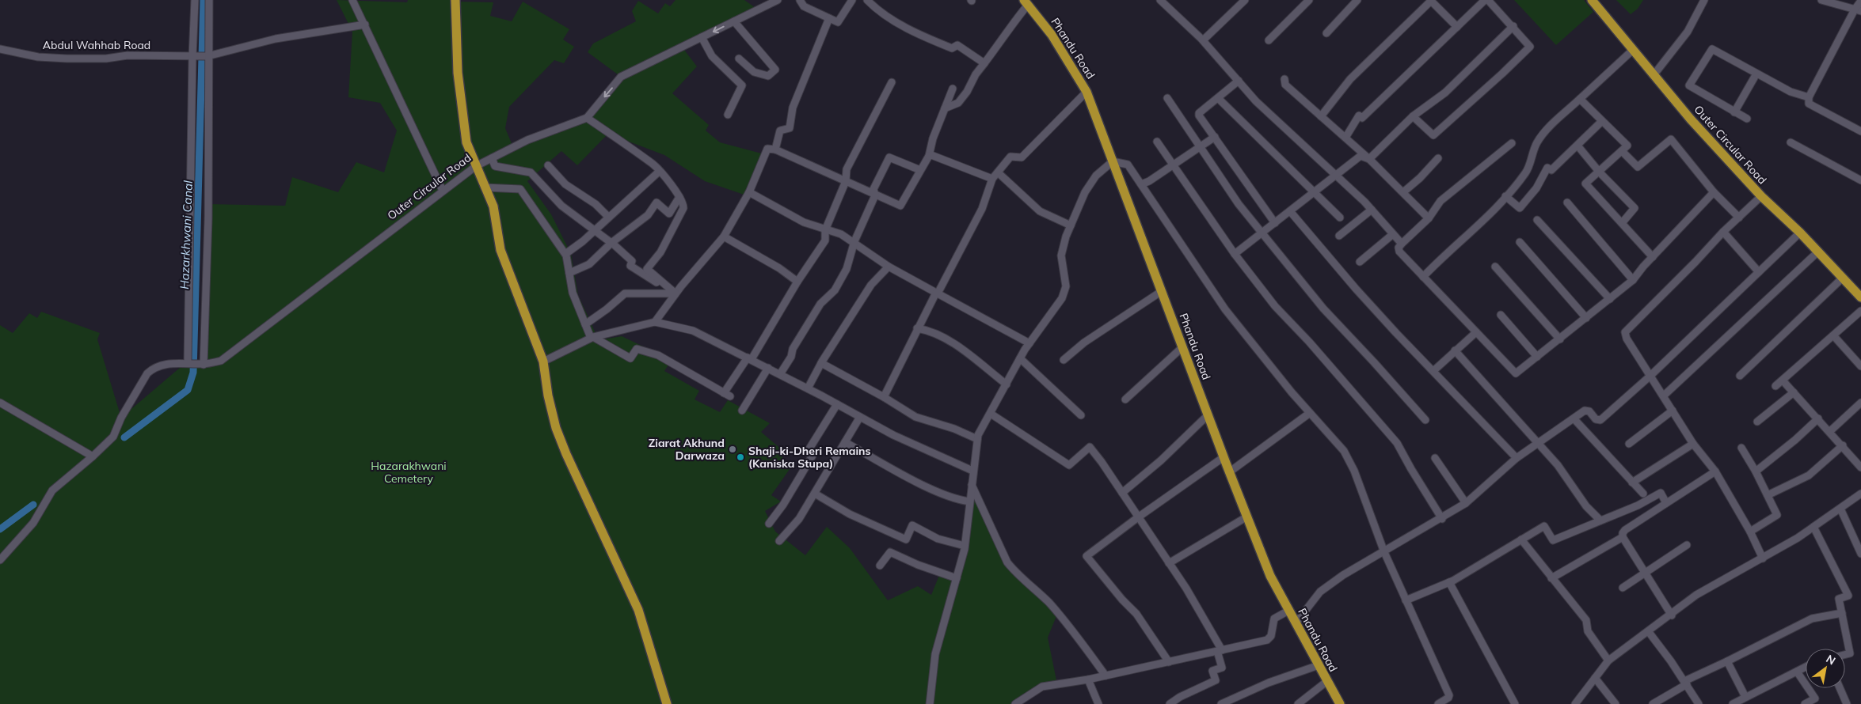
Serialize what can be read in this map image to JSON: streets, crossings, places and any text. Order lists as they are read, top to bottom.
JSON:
{
  "streets": {
    "main road": ["Phandu Road", "Outer Circular Road"],
    "street": ["Abdul Wahhab Road"]
  },
  "water": ["Hazarkhwani Canal"],
  "parks": ["Hazarakhwani Cemetery"],
  "places": ["Ziarat Akhund Darwaza", "Shaji-ki-Dheri Remains (Kaniska Stupa)"],
  "north": "top right"
}
